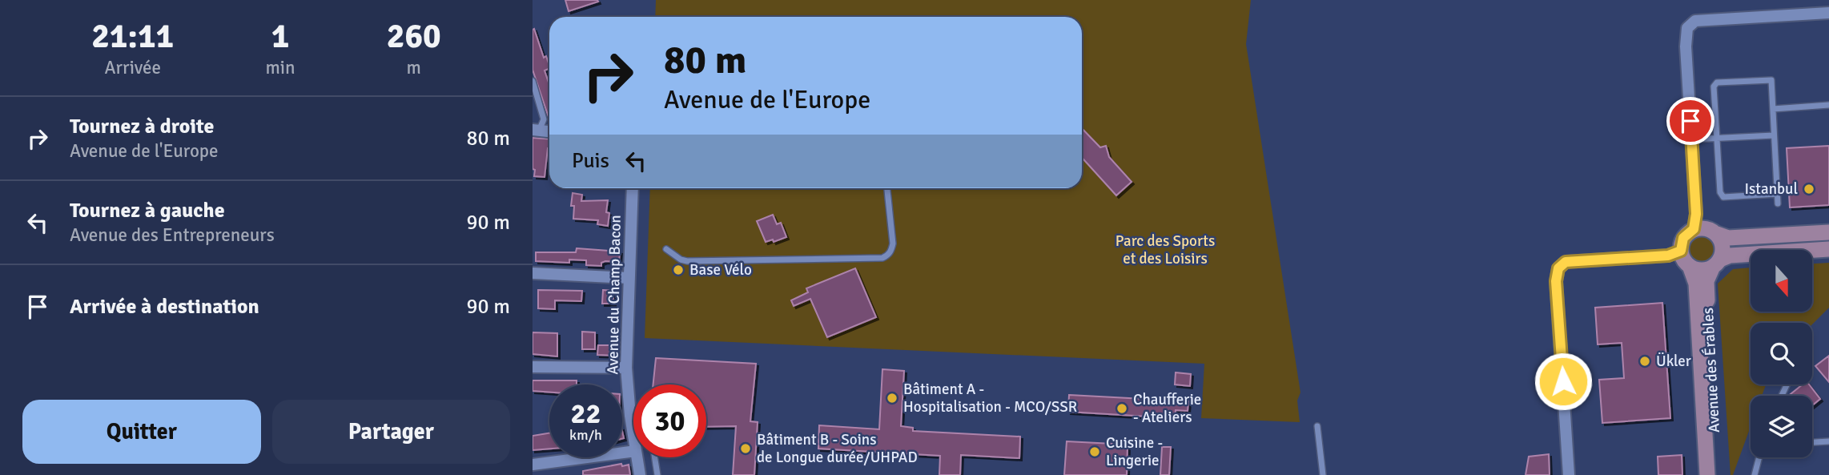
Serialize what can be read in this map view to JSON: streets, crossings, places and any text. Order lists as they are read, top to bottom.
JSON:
{
  "streets": {
    "main road": ["Avenue des Érables"],
    "street": ["Avenue du Champ Bacon"]
  },
  "parks": ["Parc des Sports et des Loisirs"],
  "places": [
    "Istanbul",
    "Base Vélo",
    "Ükler",
    "Bâtiment A - Hospitalisation - MCO/SSR",
    "Chaufferie - Ateliers",
    "Bâtiment B - Soins de Longue durée/UHPAD",
    "Cuisine - Lingerie"
  ],
  "north": "bottom",
  "page": {
    "eta": [
      "21:11",
      "Arrivée",
      "1",
      "min",
      "260",
      "m"
    ],
    "turn": ["80 m", "Avenue de l'Europe"],
    "list": [
      {
        "name": "Tournez à droite",
        "note": "Avenue de l'Europe",
        "value": "80 m"
      },
      {
        "name": "Tournez à gauche",
        "note": "Avenue des Entrepreneurs",
        "value": "90 m"
      },
      {
        "name": "Arrivée à destination",
        "value": "90 m"
      }
    ],
    "then": "Puis",
    "speed": "22 km/h",
    "limit": "30",
    "buttons": ["Quitter", "Partager"]
  }
}
